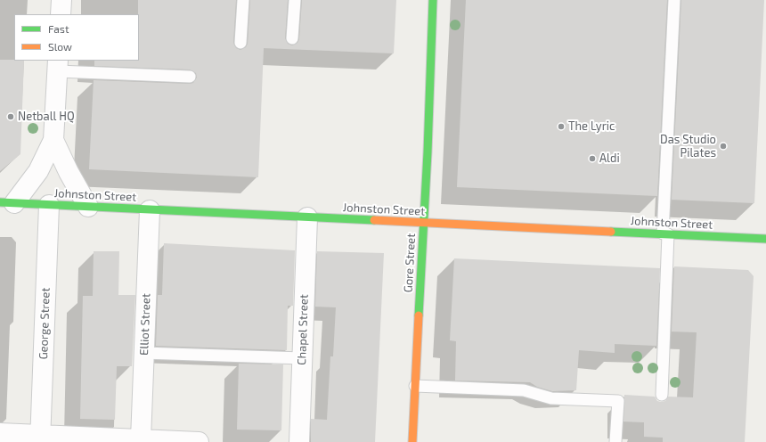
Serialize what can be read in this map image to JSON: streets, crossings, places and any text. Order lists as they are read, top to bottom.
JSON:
{
  "streets": {
    "main road": ["Johnston Street", "Gore Street"],
    "street": ["George Street", "Elliot Street", "Chapel Street"]
  },
  "crossings": [
    ["Johnston Street", "Gore Street"],
    ["Johnston Street", "George Street"],
    ["Johnston Street", "Elliot Street"],
    ["Johnston Street", "Chapel Street"]
  ],
  "places": [
    "Netball HQ",
    "The Lyric",
    "Das Studio Pilates",
    "Aldi"
  ],
  "legend": ["Fast", "Slow"]
}
